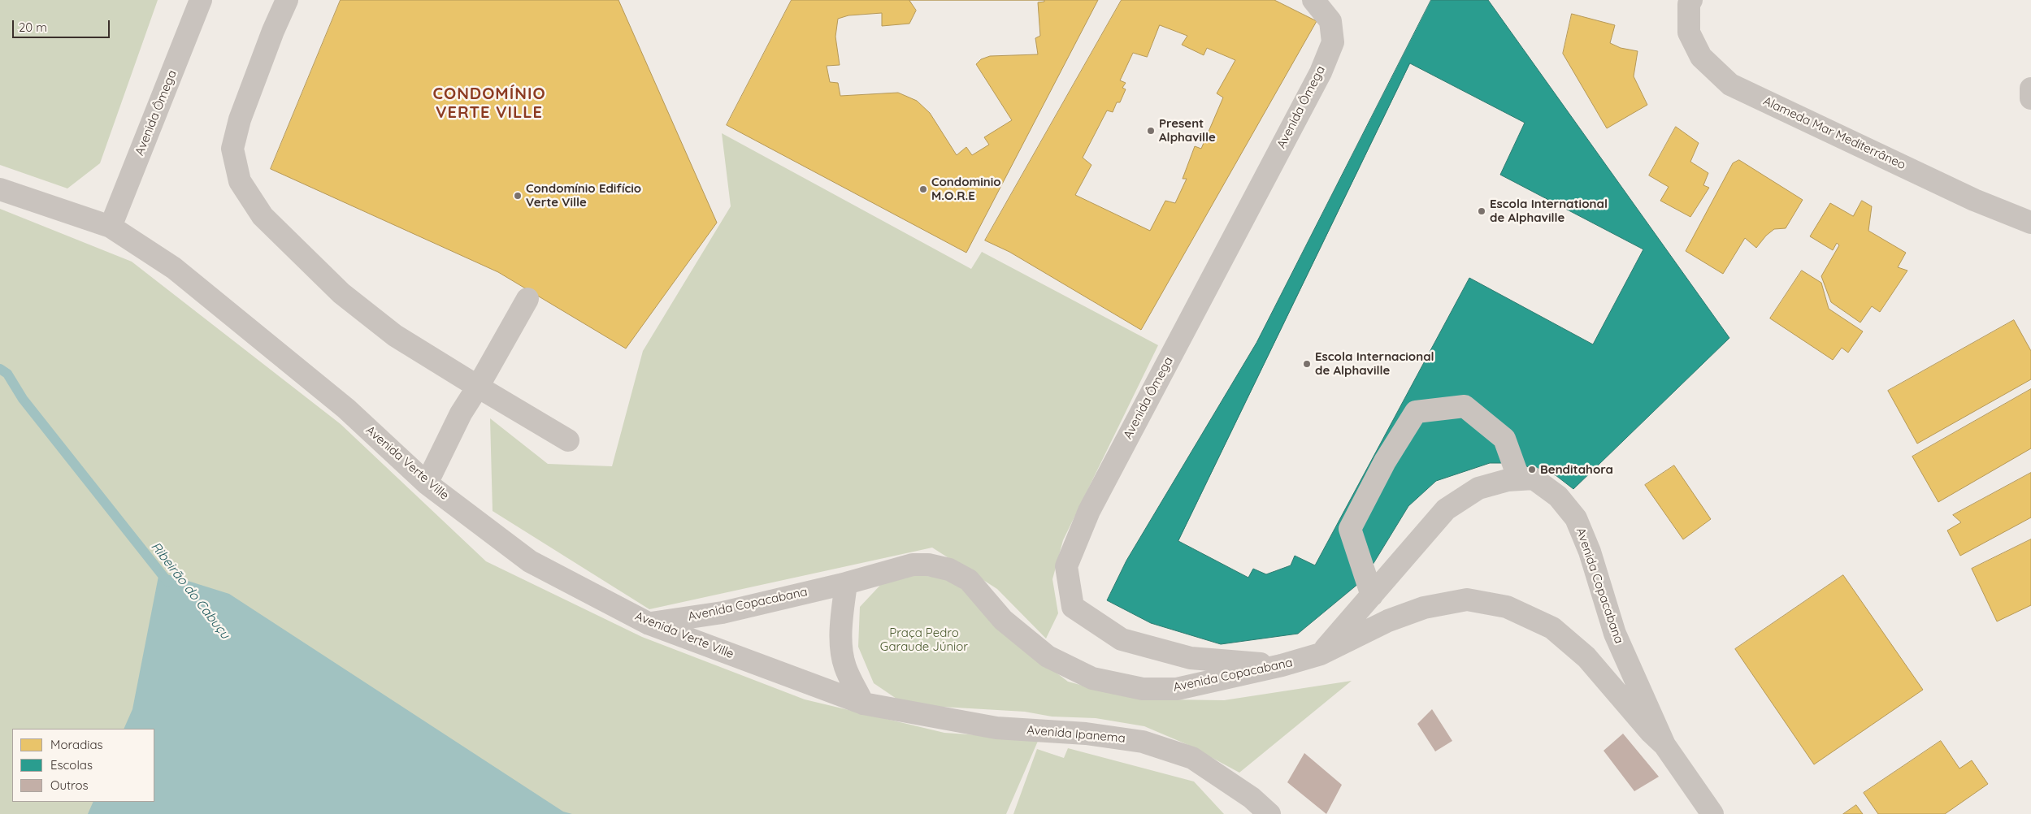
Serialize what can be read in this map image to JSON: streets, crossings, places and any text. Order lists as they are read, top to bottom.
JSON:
{
  "streets": {
    "street": [
      "Avenida Ômega",
      "Alameda Mar Mediterrâneo",
      "Avenida Verte Ville",
      "Avenida Copacabana",
      "Avenida Ipanema"
    ]
  },
  "crossings": [
    ["Avenida Ômega", "Avenida Verte Ville"],
    ["Avenida Ômega", "Avenida Copacabana"],
    ["Avenida Verte Ville", "Avenida Copacabana"],
    ["Avenida Verte Ville", "Avenida Ipanema"]
  ],
  "districts": ["CONDOMÍNIO VERTE VILLE"],
  "water": ["Ribeirão do Cabuçu"],
  "parks": ["Praça Pedro Garaude Júnior"],
  "places": [
    "Present Alphaville",
    "Condominio M.O.R.E",
    "Condomínio Edifício Verte Ville",
    "Escola International de Alphaville",
    "Escola Internacional de Alphaville",
    "Benditahora"
  ],
  "legend": ["Moradias", "Escolas", "Outros"],
  "scale_bar": "20 m"
}
